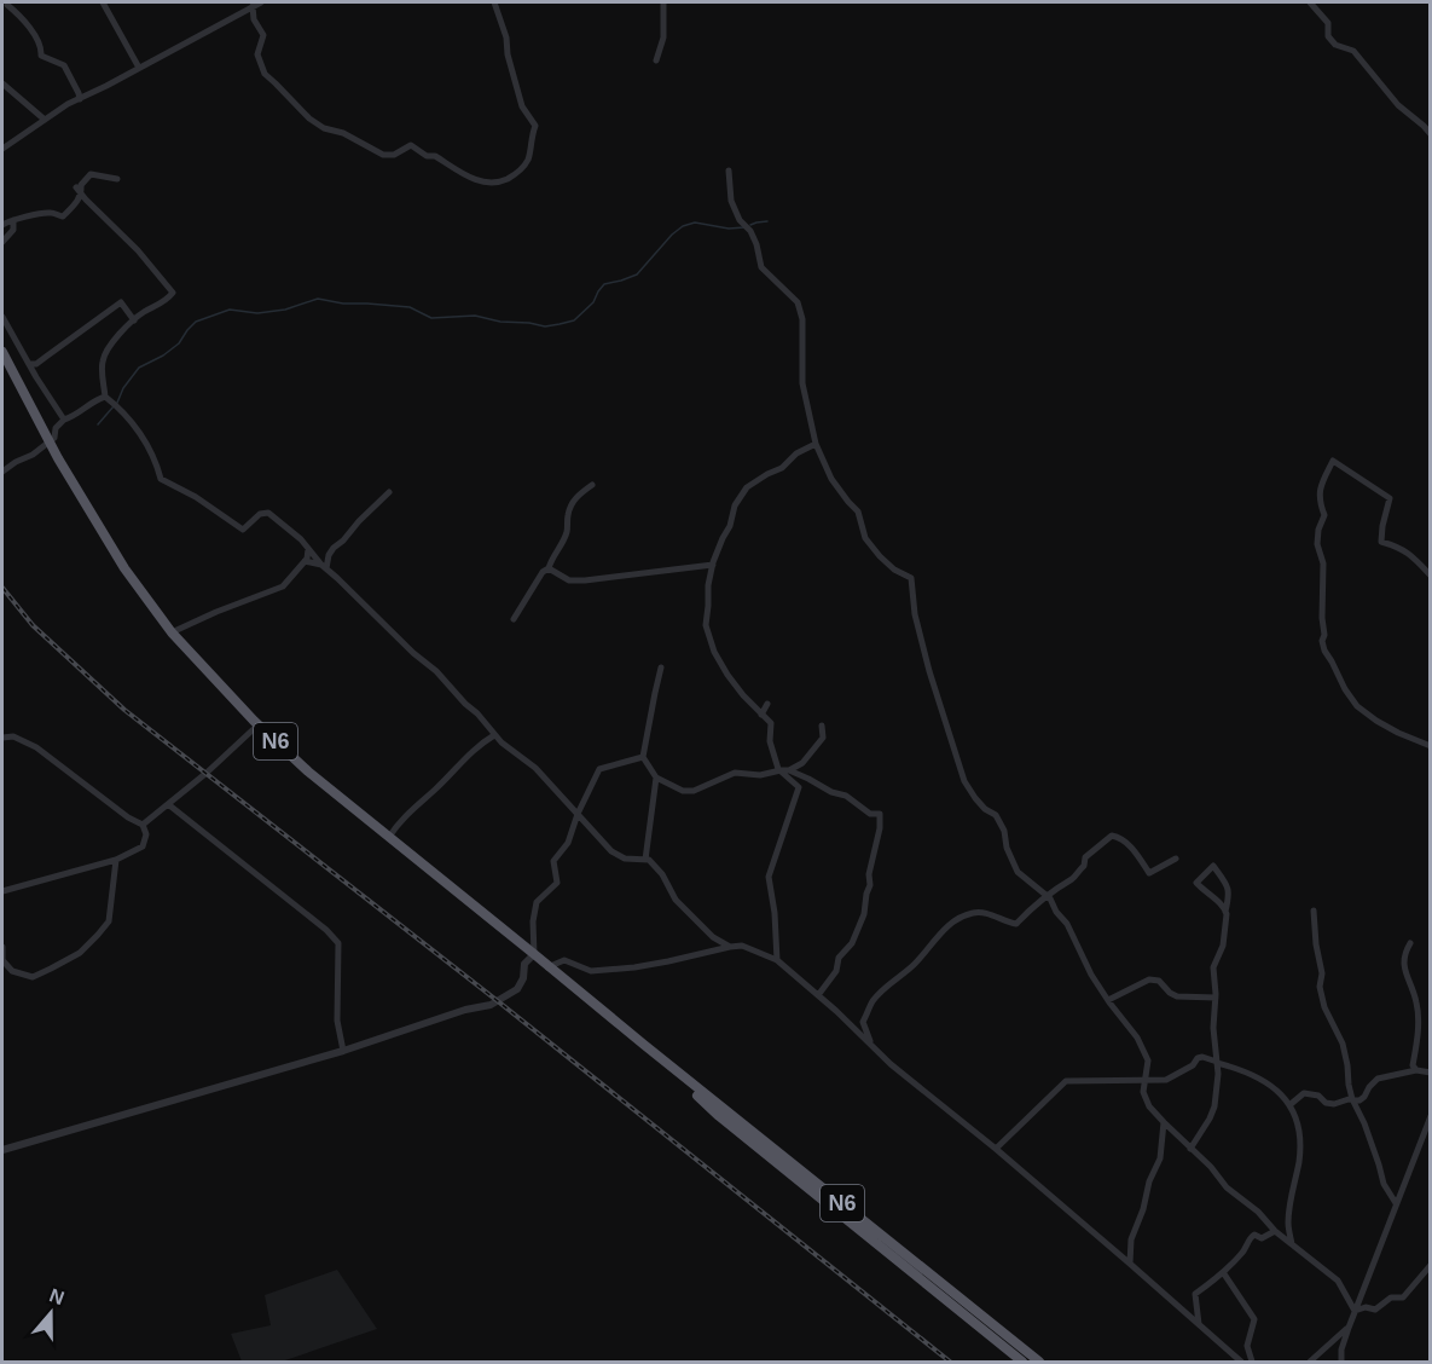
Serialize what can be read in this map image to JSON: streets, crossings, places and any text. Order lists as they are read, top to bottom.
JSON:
{
  "streets": {
    "highway": ["N6"]
  },
  "north": "top"
}
